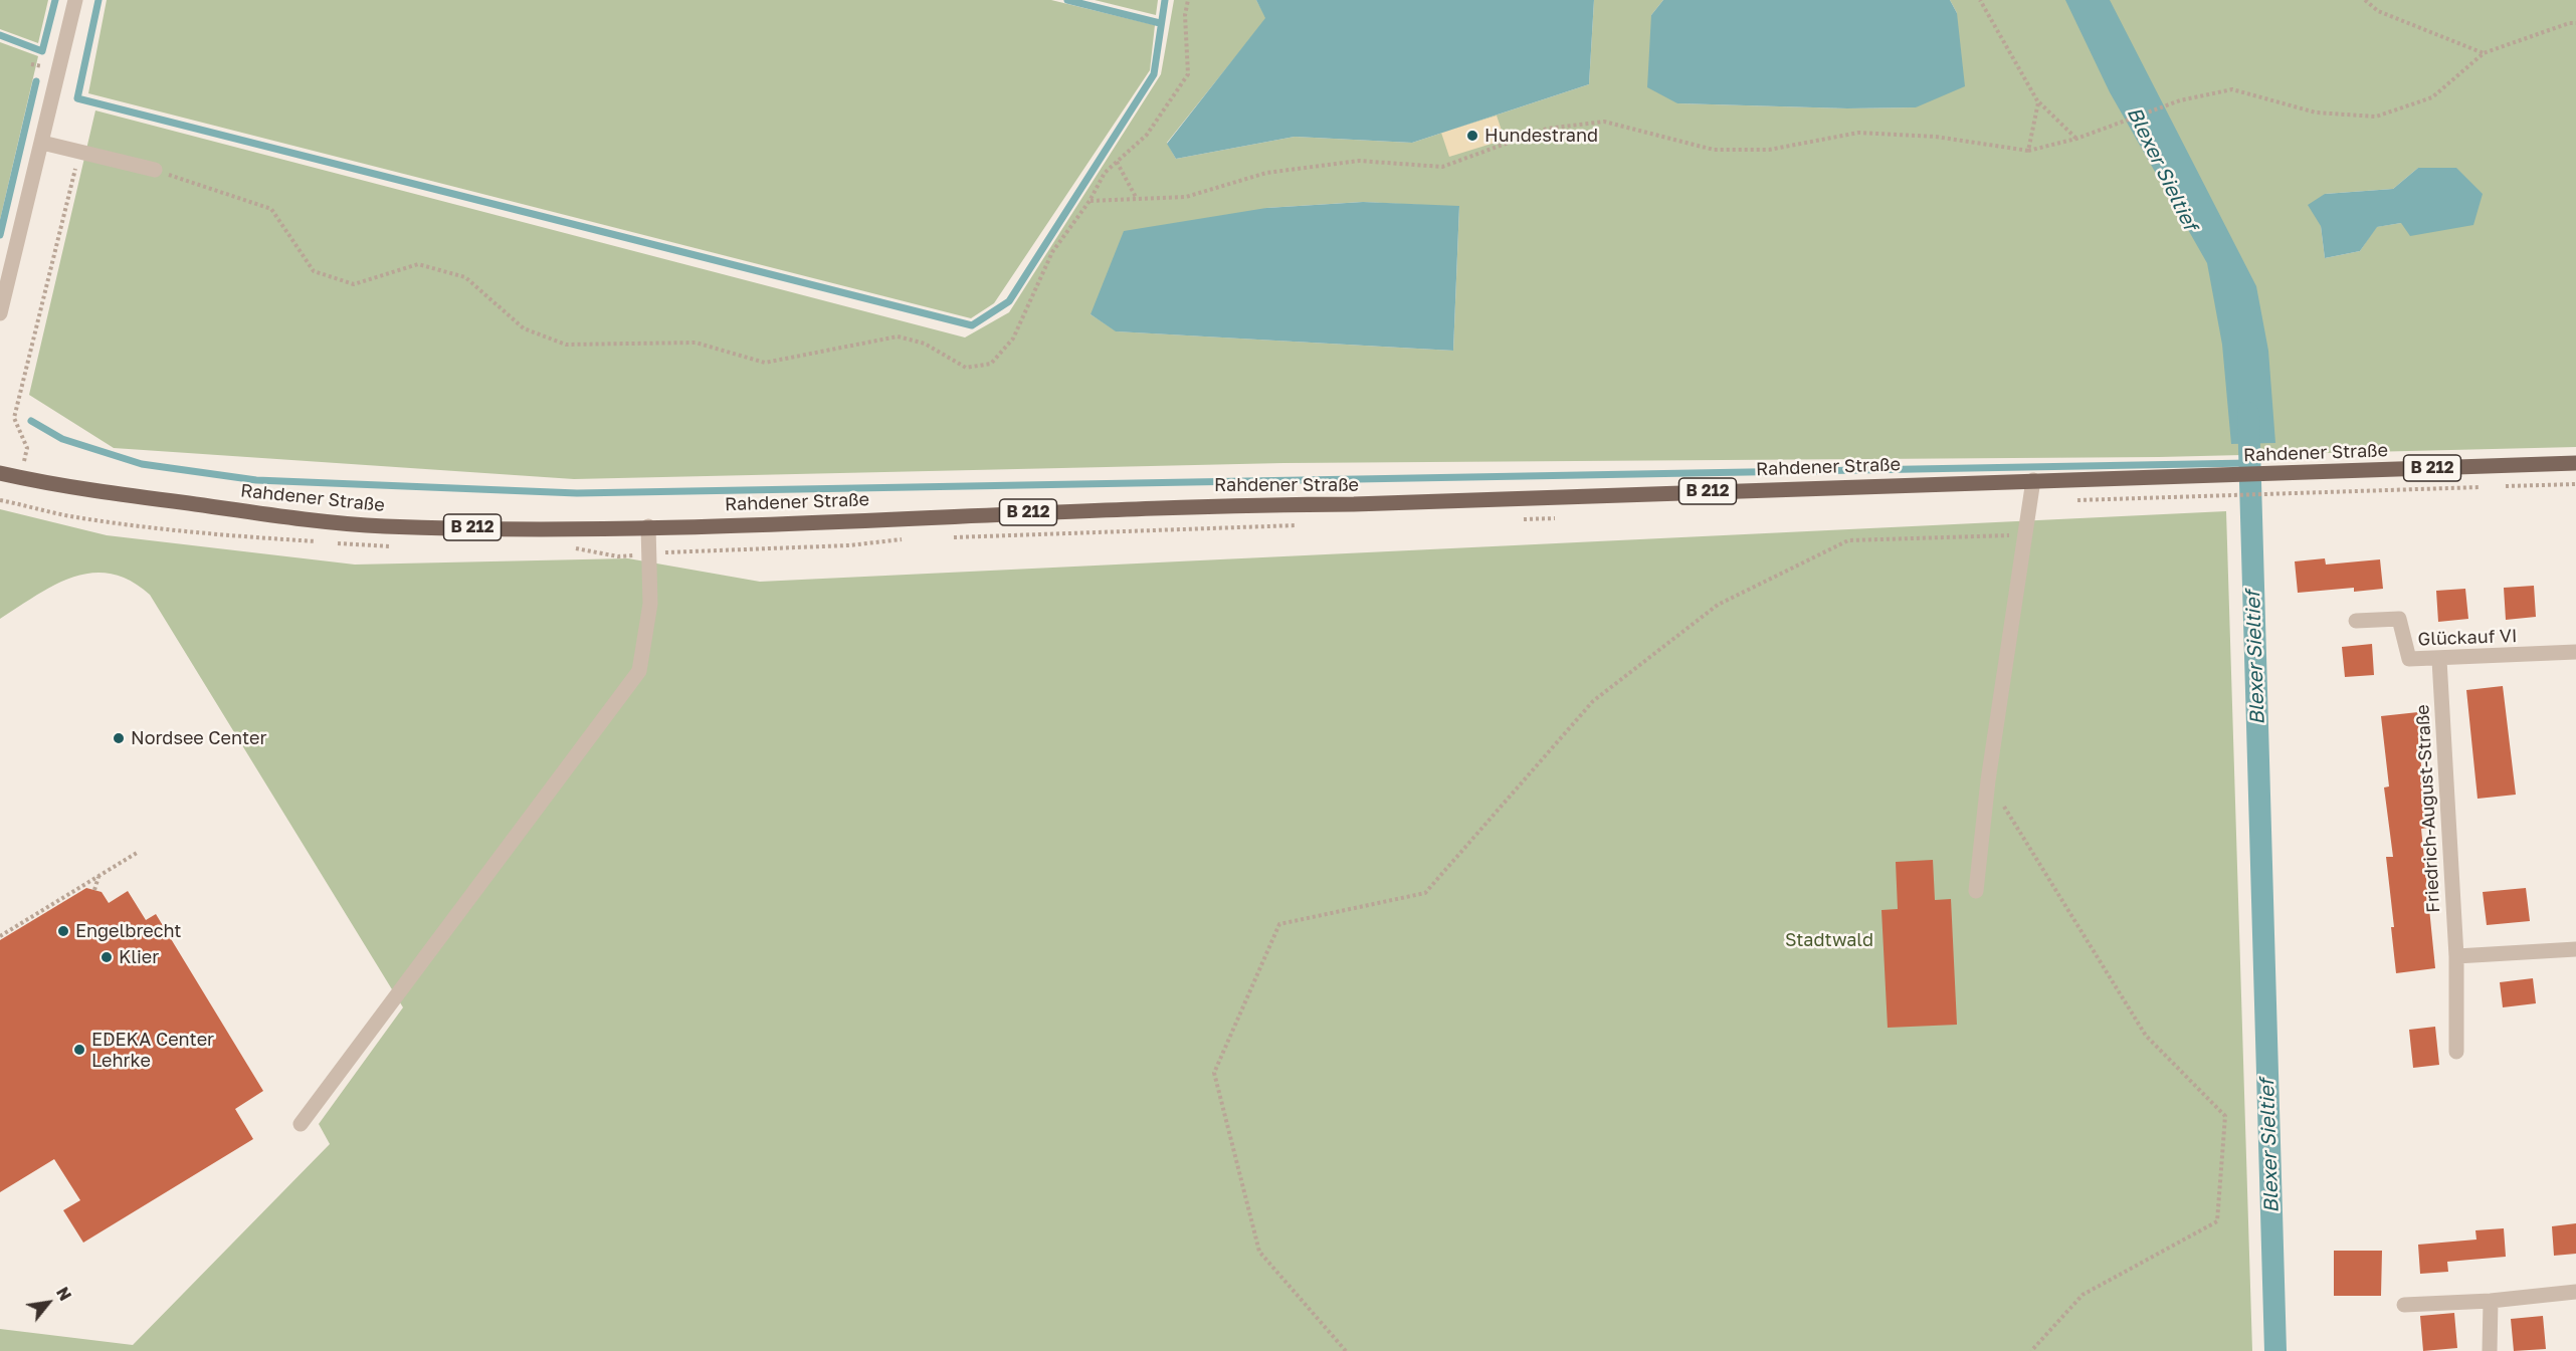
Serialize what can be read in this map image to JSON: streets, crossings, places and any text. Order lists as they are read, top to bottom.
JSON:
{
  "streets": {
    "main road": ["Rahdener Straße", "B 212"],
    "street": ["Glückauf VI", "Friedrich-August-Straße"]
  },
  "crossings": [
    ["Glückauf VI", "Friedrich-August-Straße"]
  ],
  "water": ["Blexer Sieltief"],
  "parks": ["Stadtwald"],
  "places": [
    "Hundestrand",
    "Nordsee Center",
    "Engelbrecht",
    "Klier",
    "EDEKA Center Lehrke"
  ],
  "north": "top right"
}
